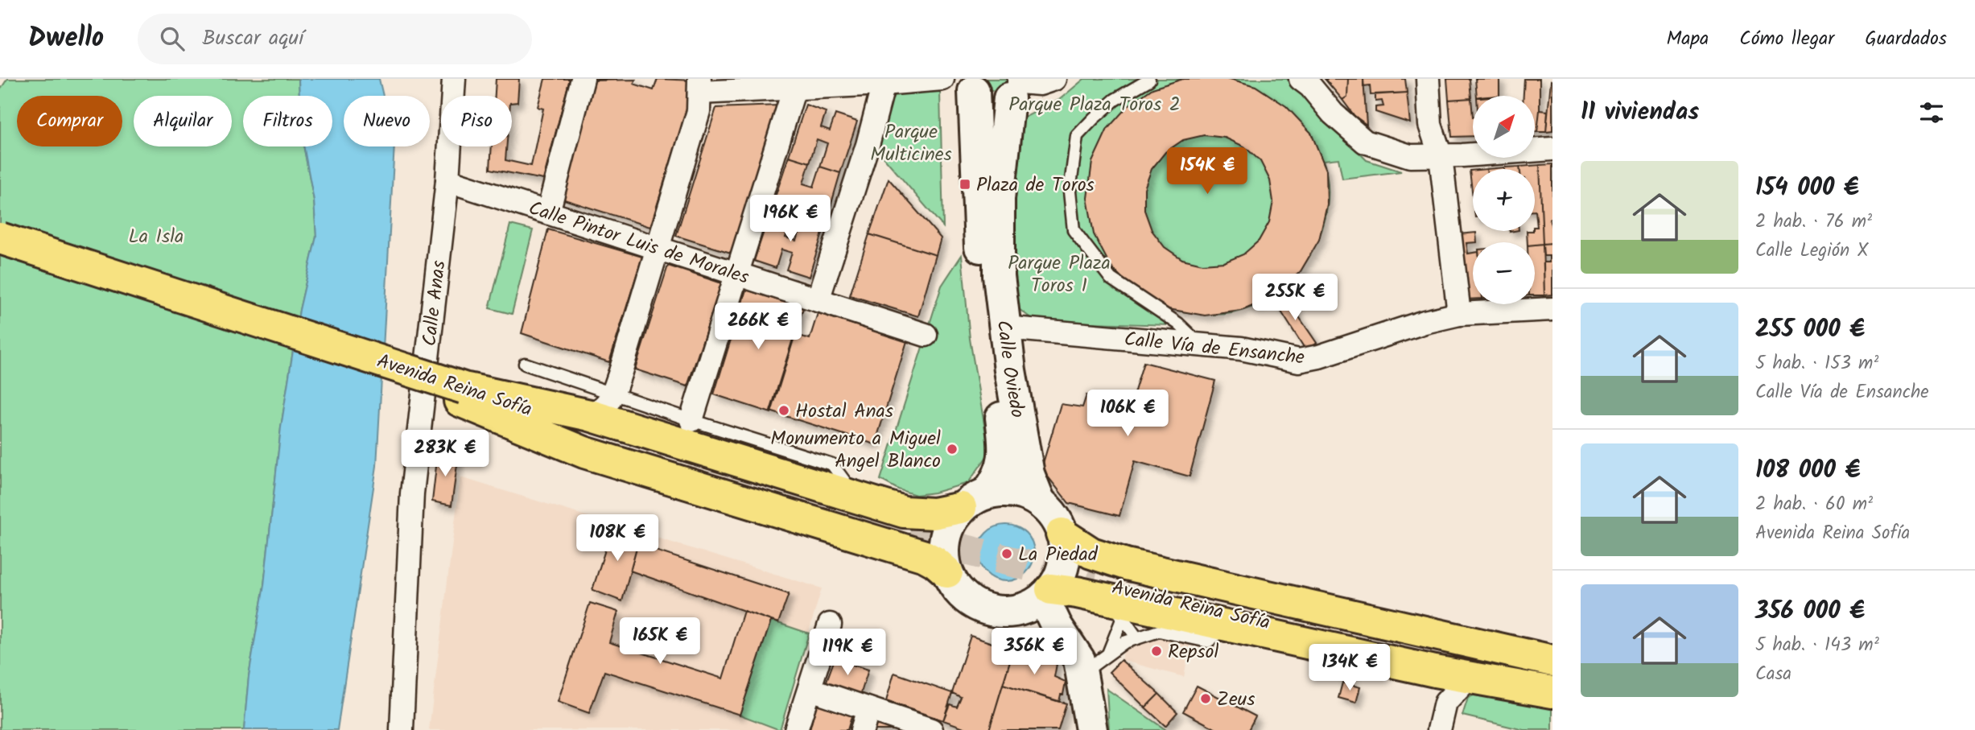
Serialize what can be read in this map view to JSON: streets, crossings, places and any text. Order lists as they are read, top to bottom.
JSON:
{
  "streets": {
    "highway": ["Avenida Reina Sofía"],
    "main road": ["Calle Oviedo"],
    "street": ["Calle Pintor Luis de Morales", "Calle Anas", "Calle Vía de Ensanche"]
  },
  "crossings": [
    ["Calle Pintor Luis de Morales", "Calle Anas"],
    ["Calle Vía de Ensanche", "Calle Oviedo"]
  ],
  "parks": [
    "Parque Plaza Toros 2",
    "Parque Multicines",
    "La Isla",
    "Parque Plaza Toros 1"
  ],
  "places": {
    "transit": ["Plaza de Toros"],
    "other": [
      "Hostal Anas",
      "Monumento a Miguel Angel Blanco",
      "La Piedad",
      "Repsol",
      "Zeus"
    ]
  },
  "north": "top right",
  "page": {
    "header": "Dwello",
    "search": "Buscar aquí",
    "nav": ["Mapa", "Cómo llegar", "Guardados"],
    "heading": "11 viviendas",
    "map_buttons": ["+", "−"],
    "chip": [
      "Comprar",
      "Alquilar",
      "Filtros",
      "Nuevo",
      "Piso"
    ],
    "list": [
      {
        "name": "154 000 €",
        "note": "2 hab. · 76 m² · Calle Legión X"
      },
      {
        "name": "255 000 €",
        "note": "5 hab. · 153 m² · Calle Vía de Ensanche"
      },
      {
        "name": "108 000 €",
        "note": "2 hab. · 60 m² · Avenida Reina Sofía"
      },
      {
        "name": "356 000 €",
        "note": "5 hab. · 143 m² · Casa"
      }
    ],
    "price": [
      "154K €",
      "196K €",
      "255K €",
      "266K €",
      "106K €",
      "283K €",
      "108K €",
      "165K €",
      "356K €",
      "119K €",
      "134K €"
    ]
  }
}
